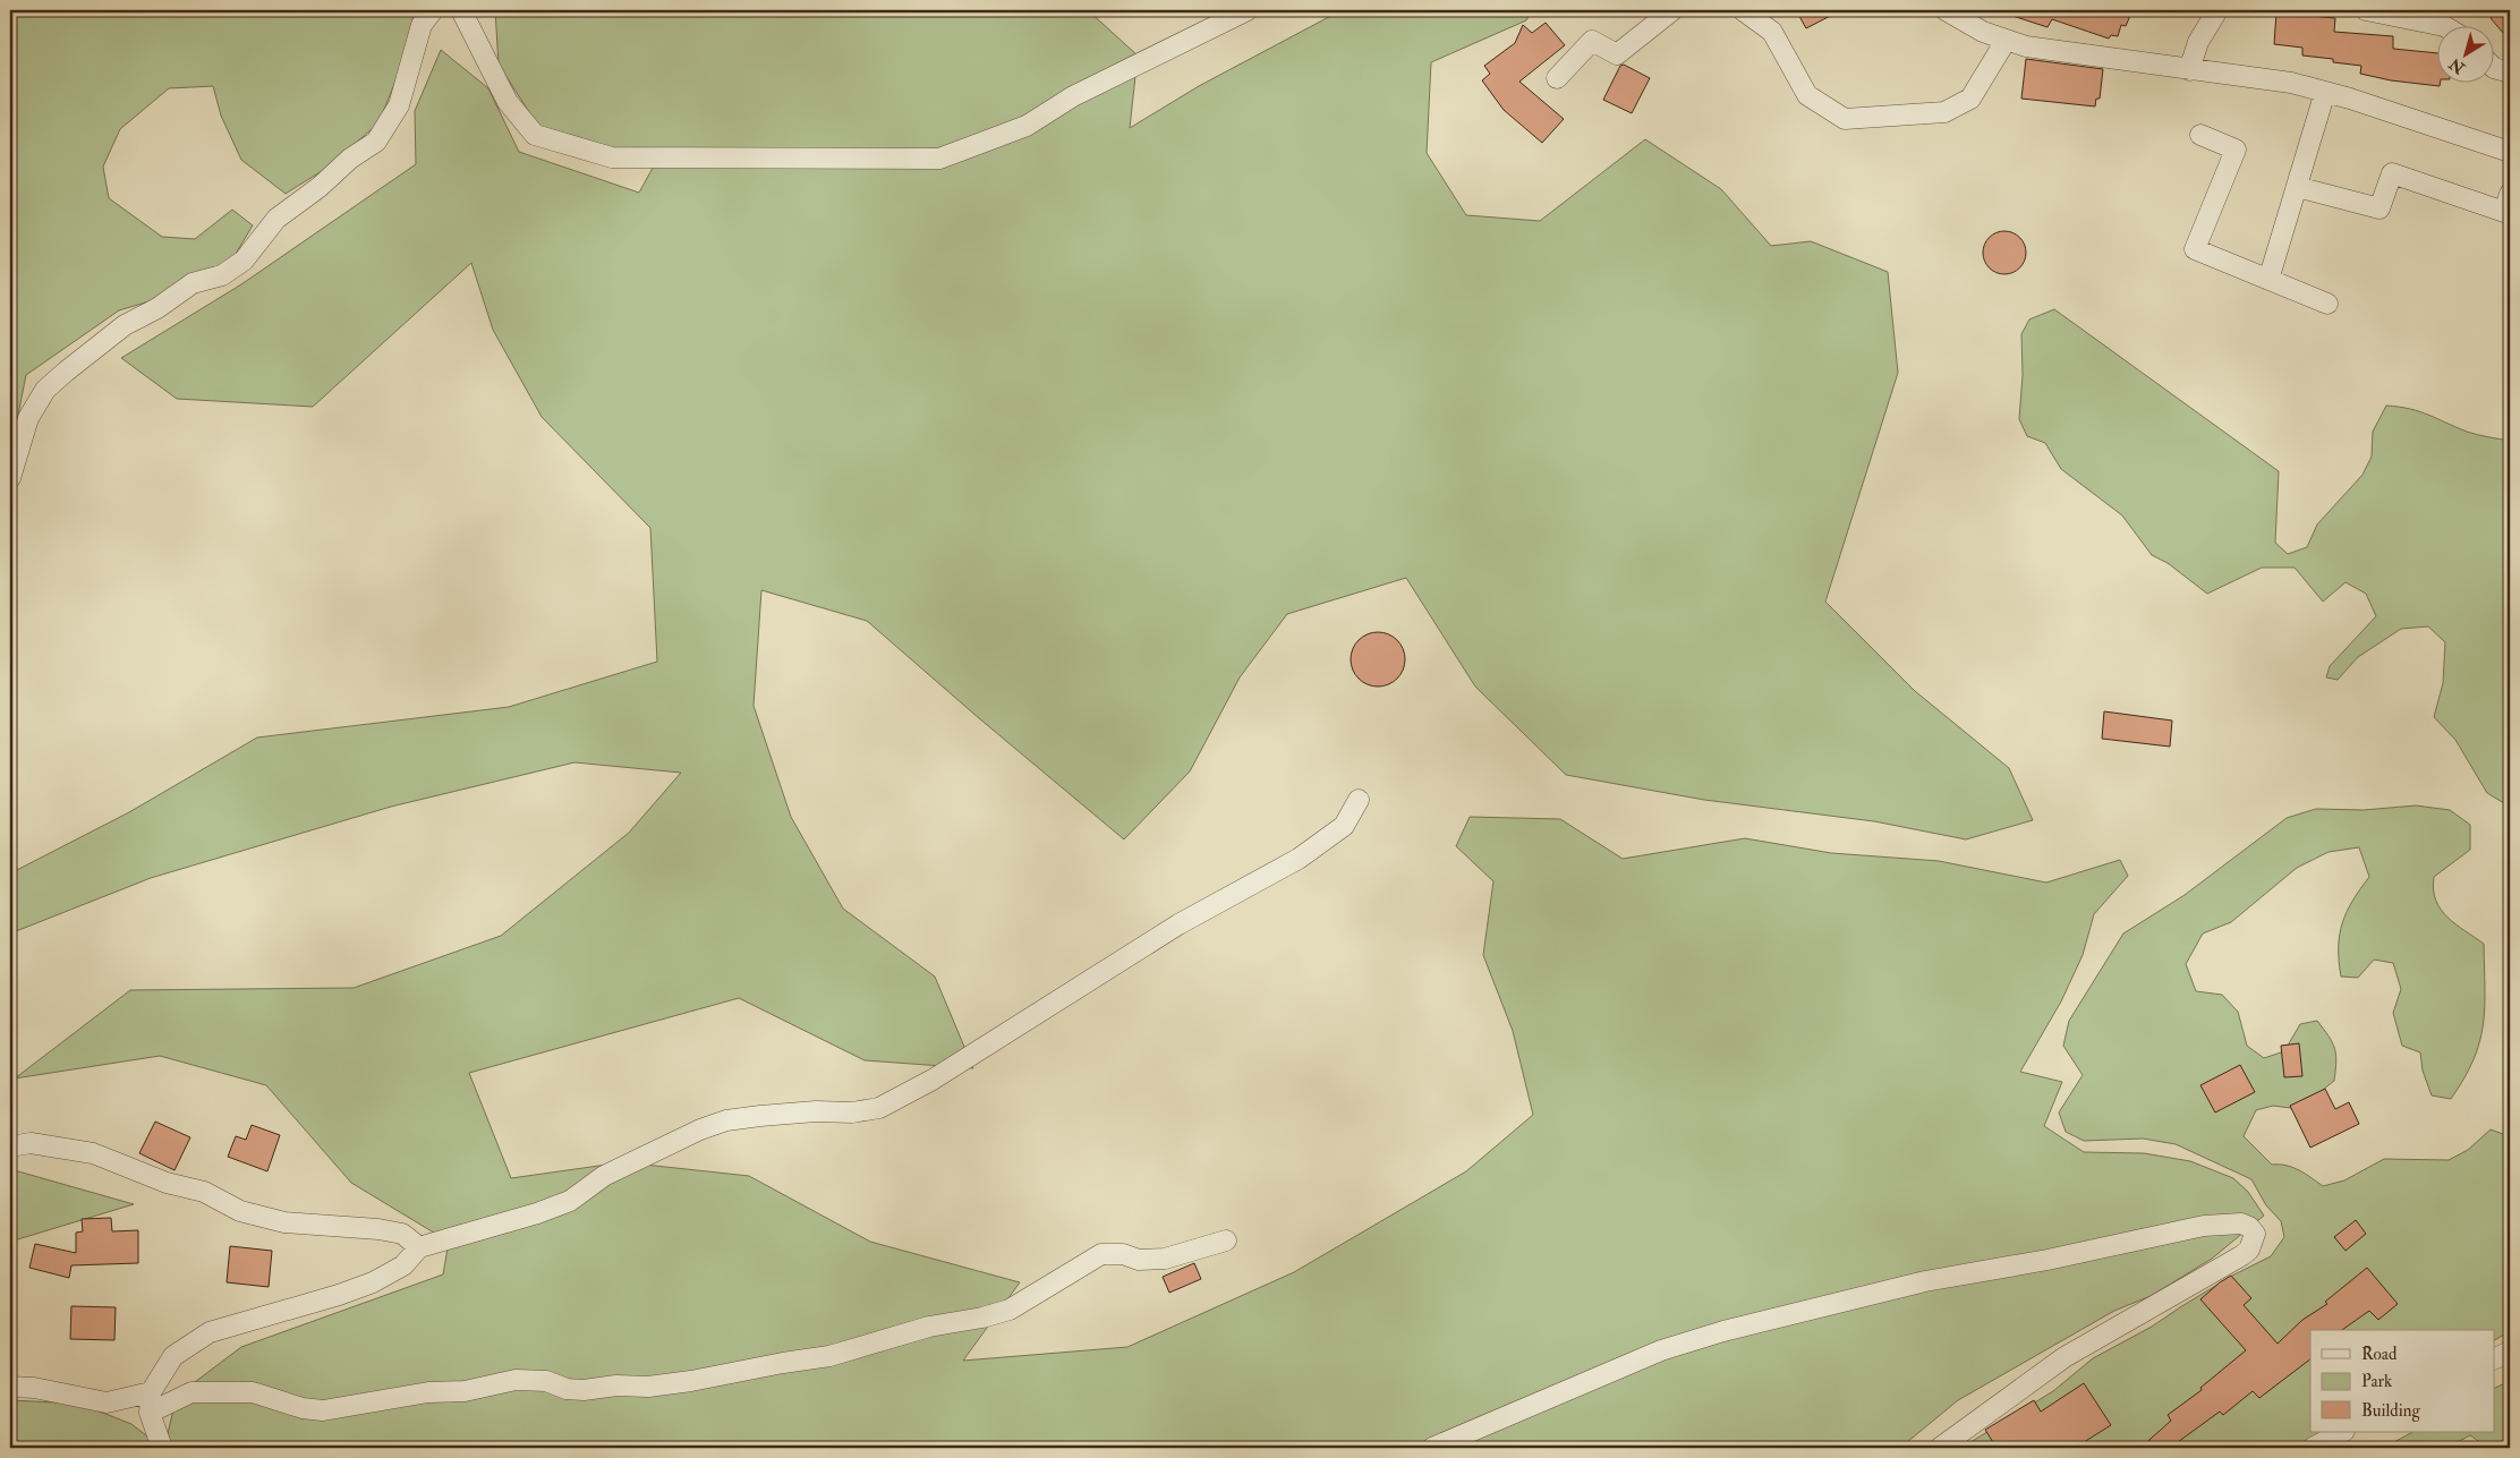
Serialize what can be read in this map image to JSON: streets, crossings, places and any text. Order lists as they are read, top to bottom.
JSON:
{
  "legend": ["Road", "Park", "Building"],
  "north": "bottom left"
}
